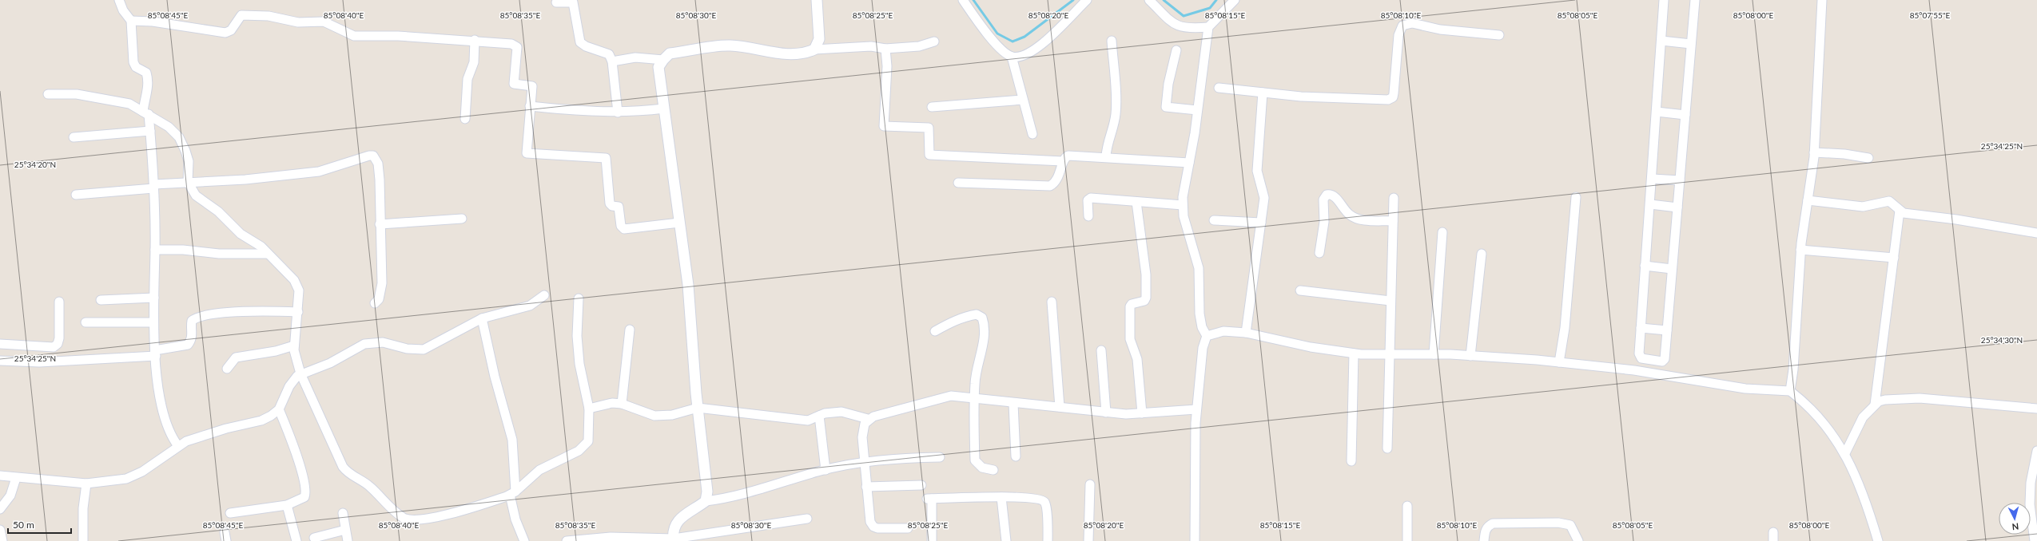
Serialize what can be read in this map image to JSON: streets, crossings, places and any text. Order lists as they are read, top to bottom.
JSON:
{
  "scale_bar": "50 m",
  "north": "bottom",
  "coordinates": [
    "85°08'45\"E",
    "85°08'40\"E",
    "85°08'35\"E",
    "85°08'30\"E",
    "85°08'25\"E",
    "85°08'20\"E",
    "85°08'15\"E",
    "85°08'10\"E",
    "85°08'05\"E",
    "85°08'00\"E",
    "85°07'55\"E",
    "25°34'25\"N",
    "25°34'20\"N",
    "25°34'30\"N"
  ]
}
